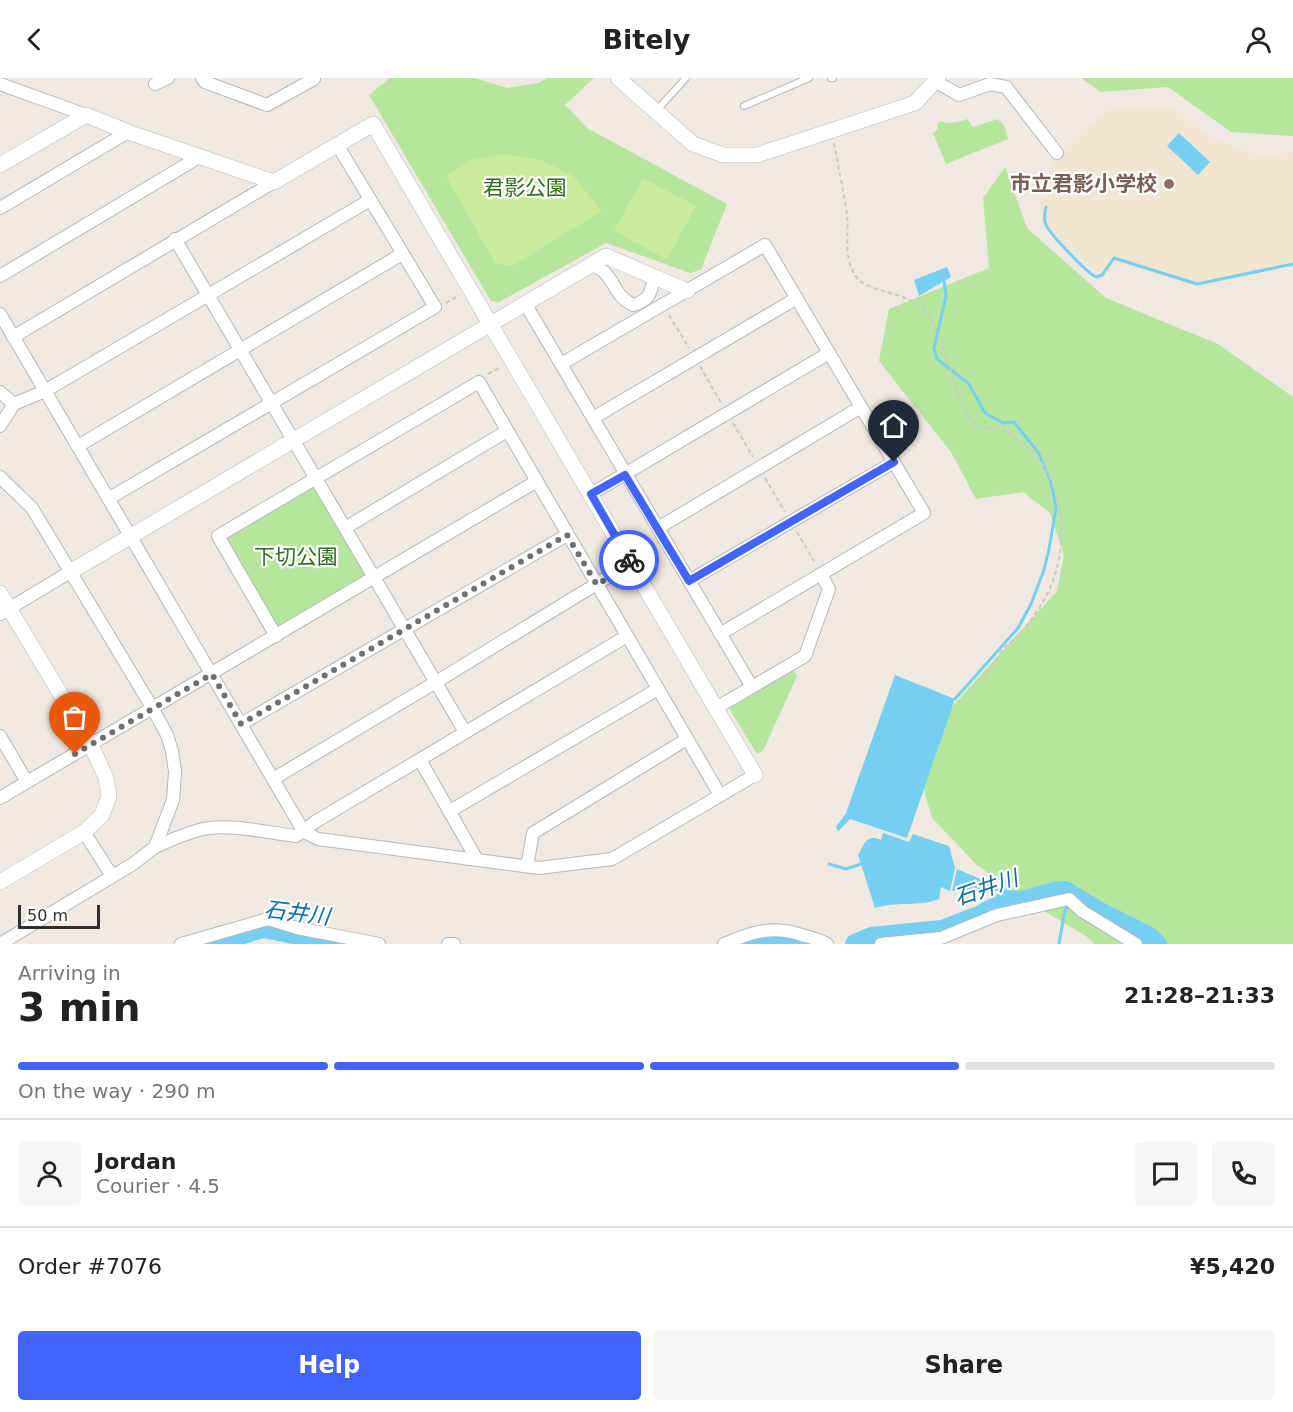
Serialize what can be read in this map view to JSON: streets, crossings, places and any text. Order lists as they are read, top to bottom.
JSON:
{
  "water": ["石井川"],
  "parks": ["君影公園", "下切公園"],
  "places": ["市立君影小学校"],
  "scale_bar": "50 m",
  "page": {
    "header": "Bitely",
    "scale": "50 m",
    "heading": ["3 min", "Arriving in", "21:28–21:33"],
    "panel": [
      "Jordan",
      "Courier · 4.5",
      "Order #7076",
      "¥5,420"
    ],
    "bar": "On the way · 290 m",
    "buttons": ["Help", "Share"]
  }
}
